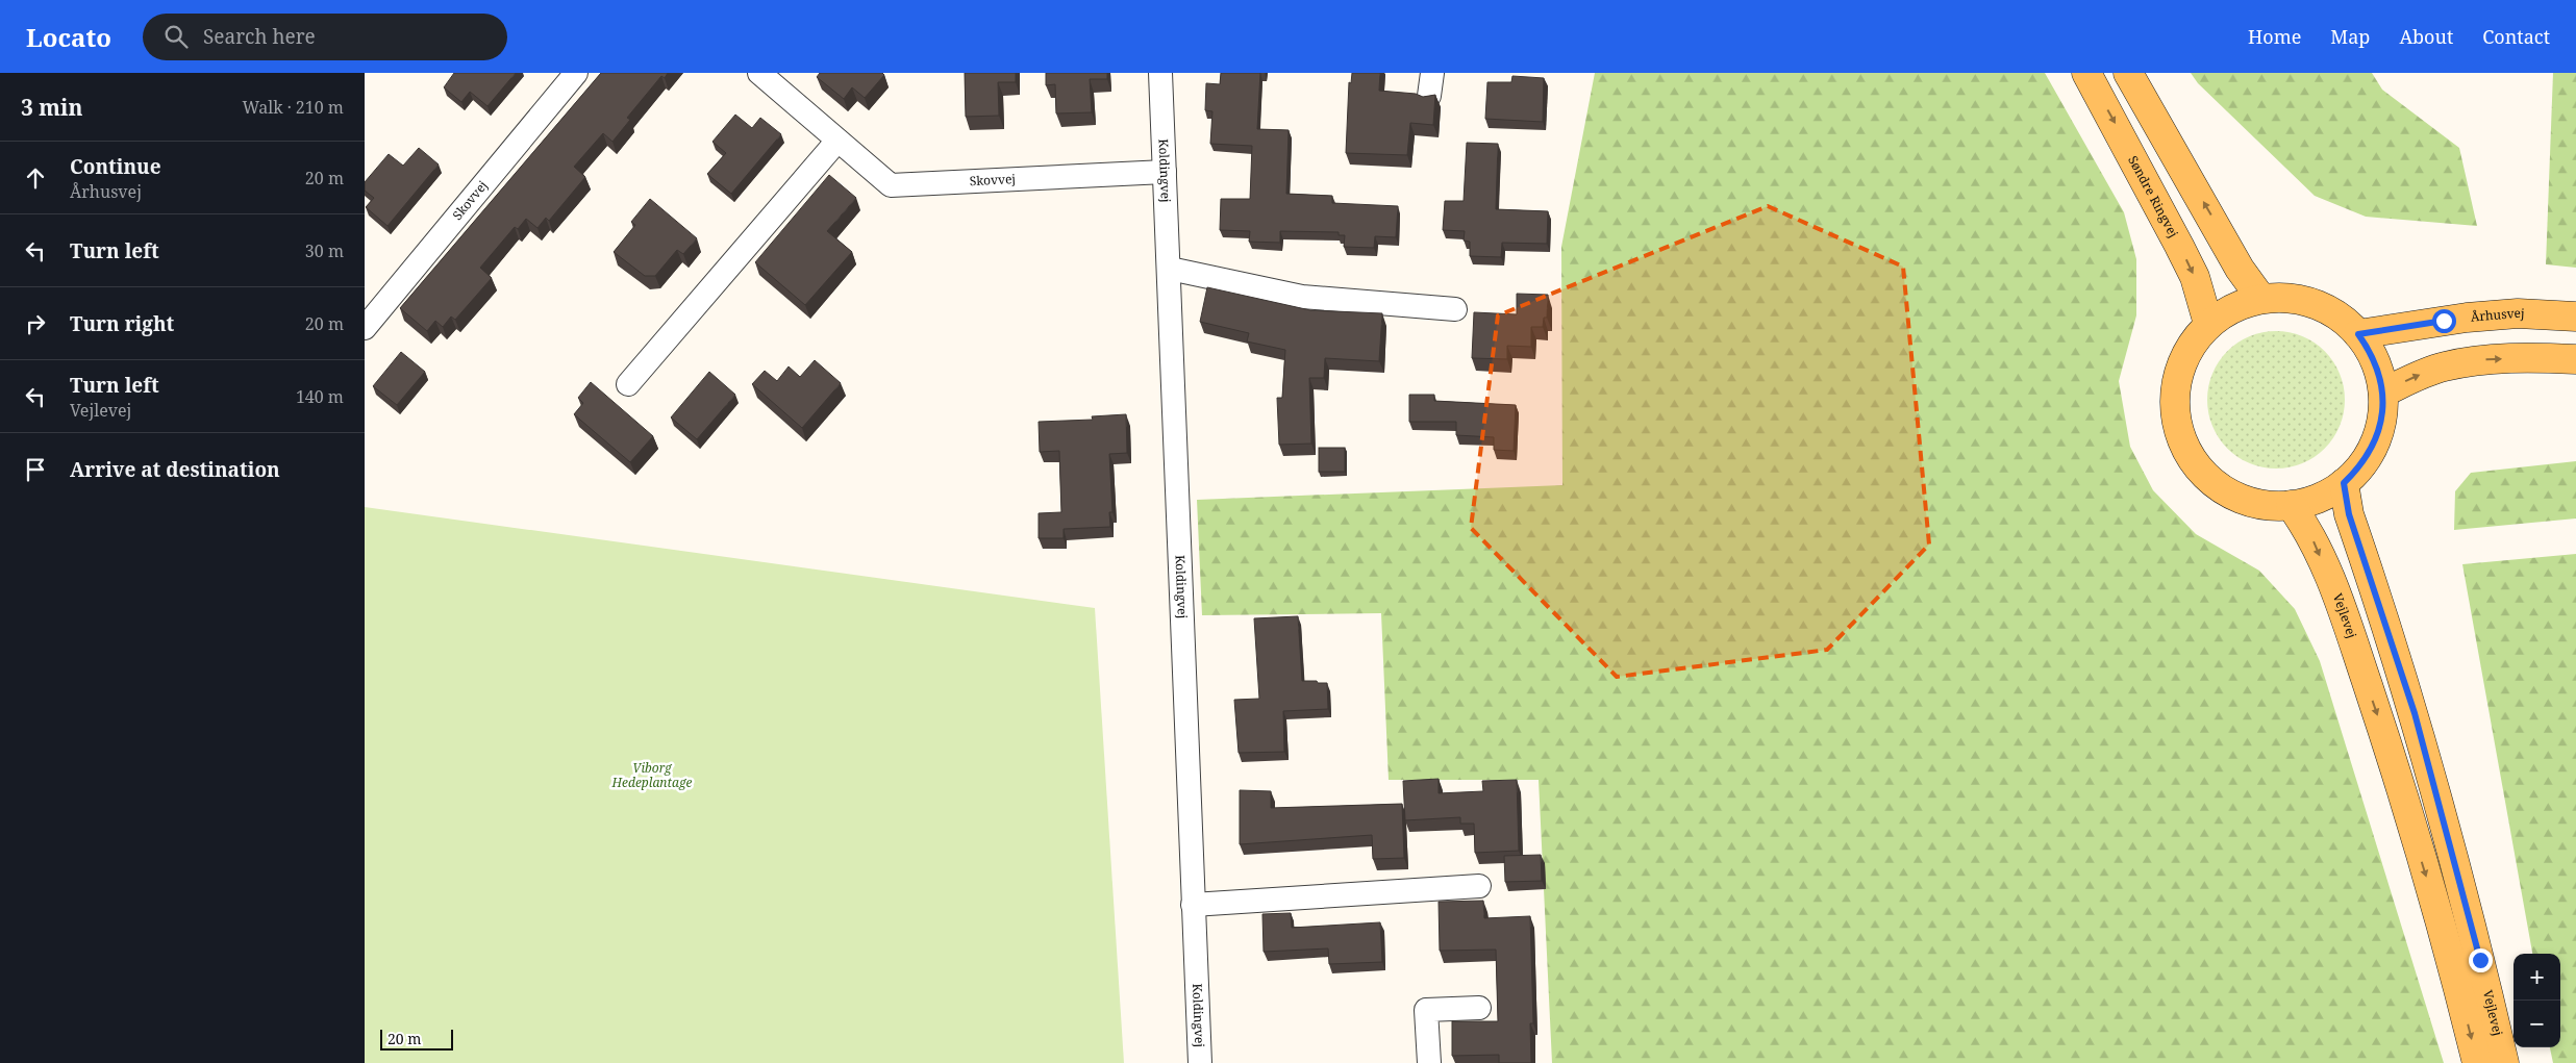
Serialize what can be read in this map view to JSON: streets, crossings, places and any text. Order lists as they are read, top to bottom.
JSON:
{
  "streets": {
    "main road": ["Søndre Ringvej", "Århusvej", "Vejlevej"],
    "street": ["Koldingvej", "Skovvej"]
  },
  "crossings": [
    ["Koldingvej", "Skovvej"]
  ],
  "parks": ["Viborg Hedeplantage"],
  "scale_bar": "20 m",
  "page": {
    "header": "Locato",
    "search": "Search here",
    "nav": [
      "Home",
      "Map",
      "About",
      "Contact"
    ],
    "heading": ["3 min", "Walk · 210 m"],
    "list": [
      ["Continue", "Århusvej", "20 m"],
      ["Turn left", "30 m"],
      ["Turn right", "20 m"],
      ["Turn left", "Vejlevej", "140 m"],
      "Arrive at destination"
    ],
    "map_buttons": ["+", "−"],
    "scale": "20 m"
  }
}
